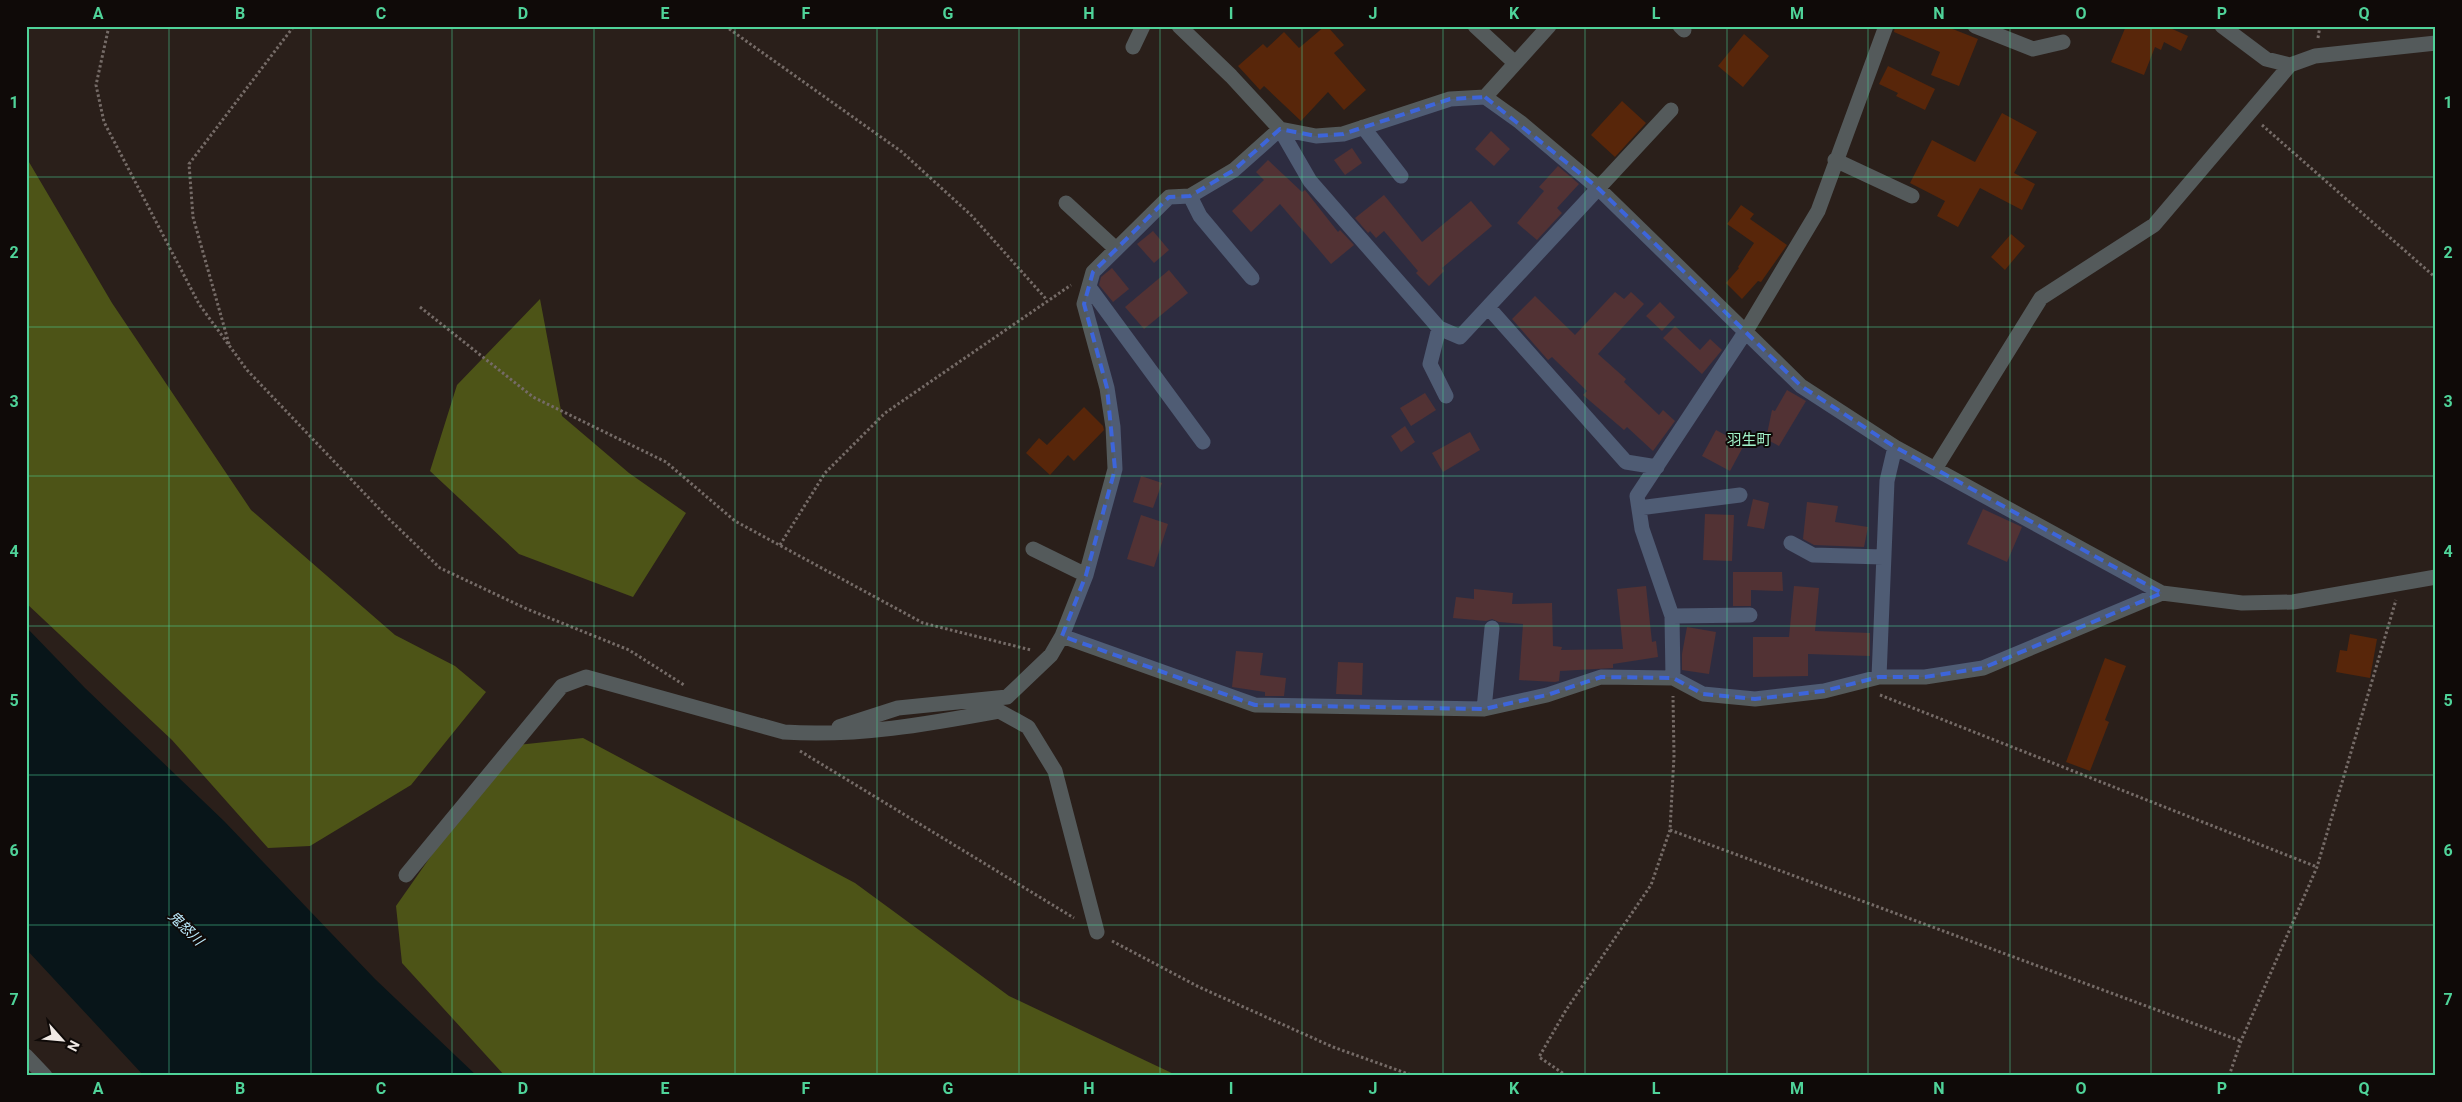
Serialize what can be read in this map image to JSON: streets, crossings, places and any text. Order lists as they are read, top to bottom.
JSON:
{
  "districts": ["羽生町"],
  "water": ["鬼怒川"],
  "north": "bottom right",
  "grid": {
    "columns": [
      "A",
      "B",
      "C",
      "D",
      "E",
      "F",
      "G",
      "H",
      "I",
      "J",
      "K",
      "L",
      "M",
      "N",
      "O",
      "P",
      "Q"
    ],
    "rows": [
      "1",
      "2",
      "3",
      "4",
      "5",
      "6",
      "7"
    ]
  }
}
